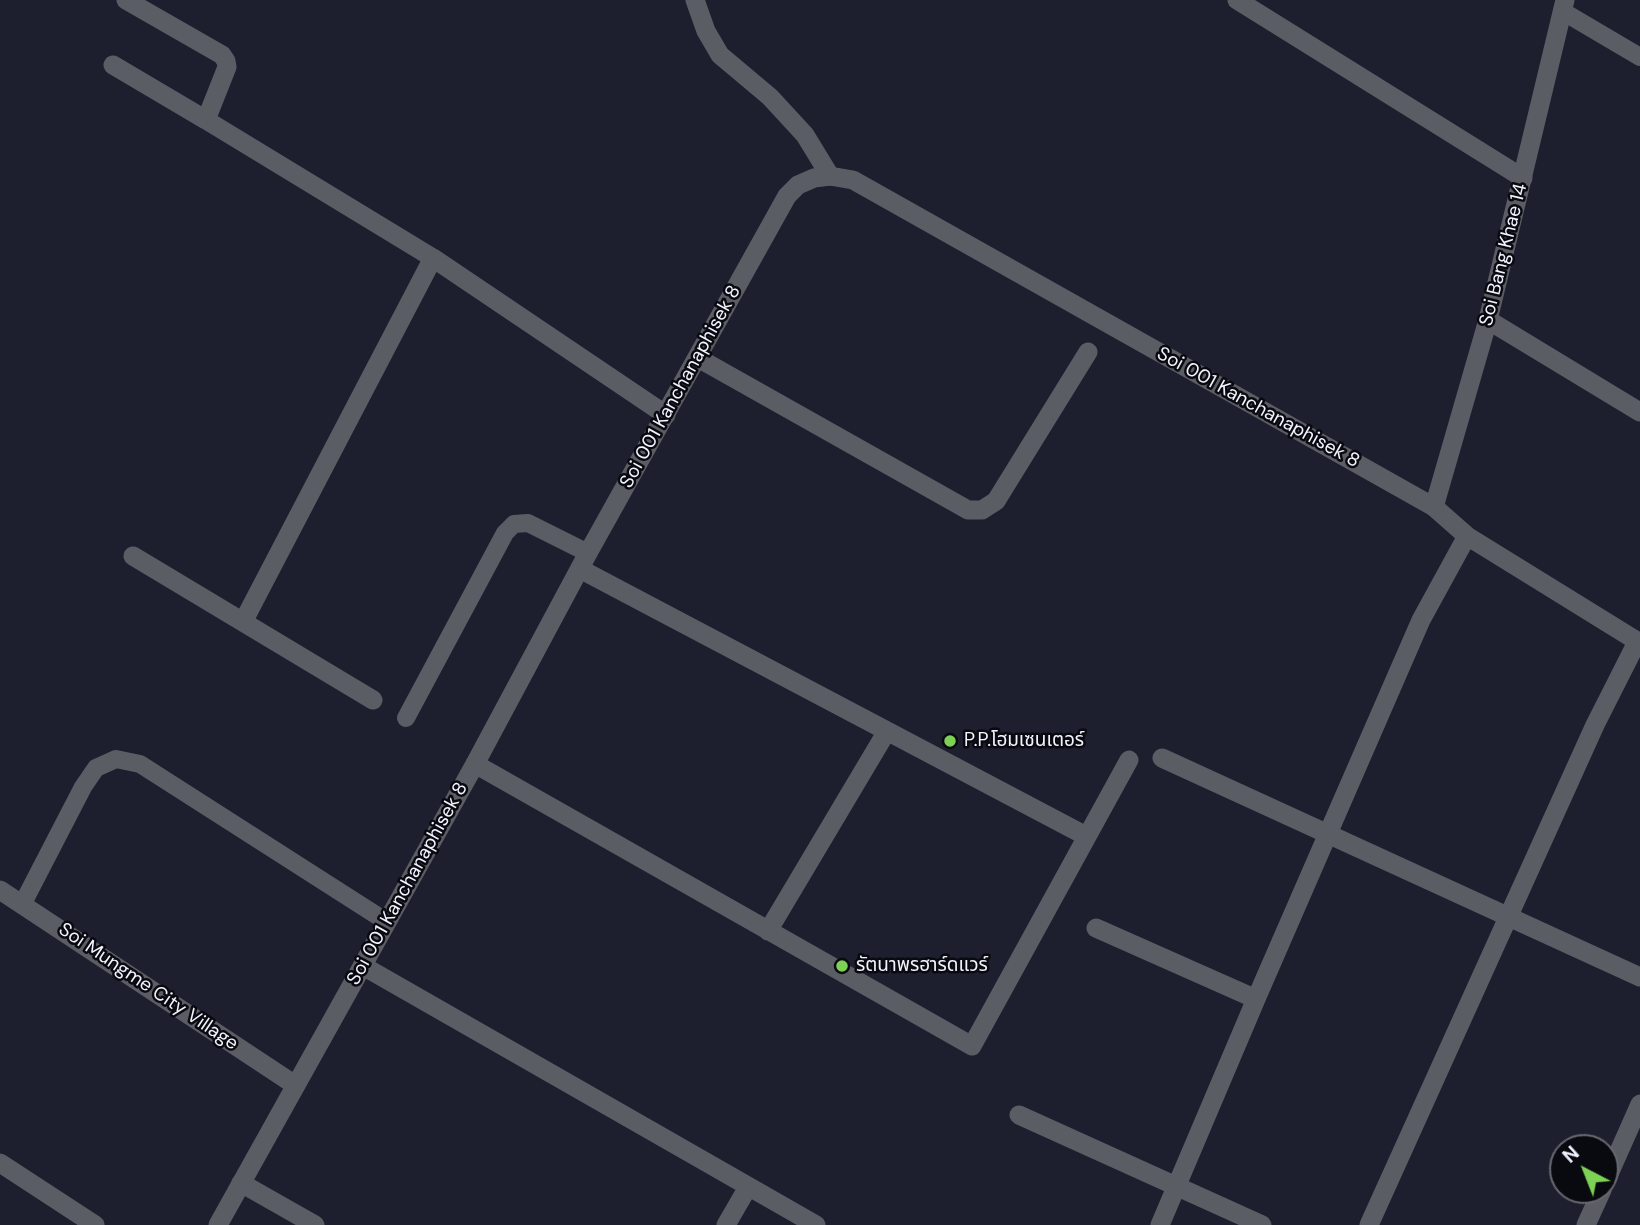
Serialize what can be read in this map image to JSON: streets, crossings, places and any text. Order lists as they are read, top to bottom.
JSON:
{
  "streets": {
    "street": ["Soi Bang Khae 14", "Soi 001 Kanchanaphisek 8", "Soi Mungme City Village"]
  },
  "crossings": [
    ["Soi Bang Khae 14", "Soi 001 Kanchanaphisek 8"],
    ["Soi 001 Kanchanaphisek 8", "Soi Mungme City Village"]
  ],
  "places": ["P.P.โฮมเซนเตอร์", "รัตนาพรฮาร์ดแวร์"],
  "north": "top left"
}
